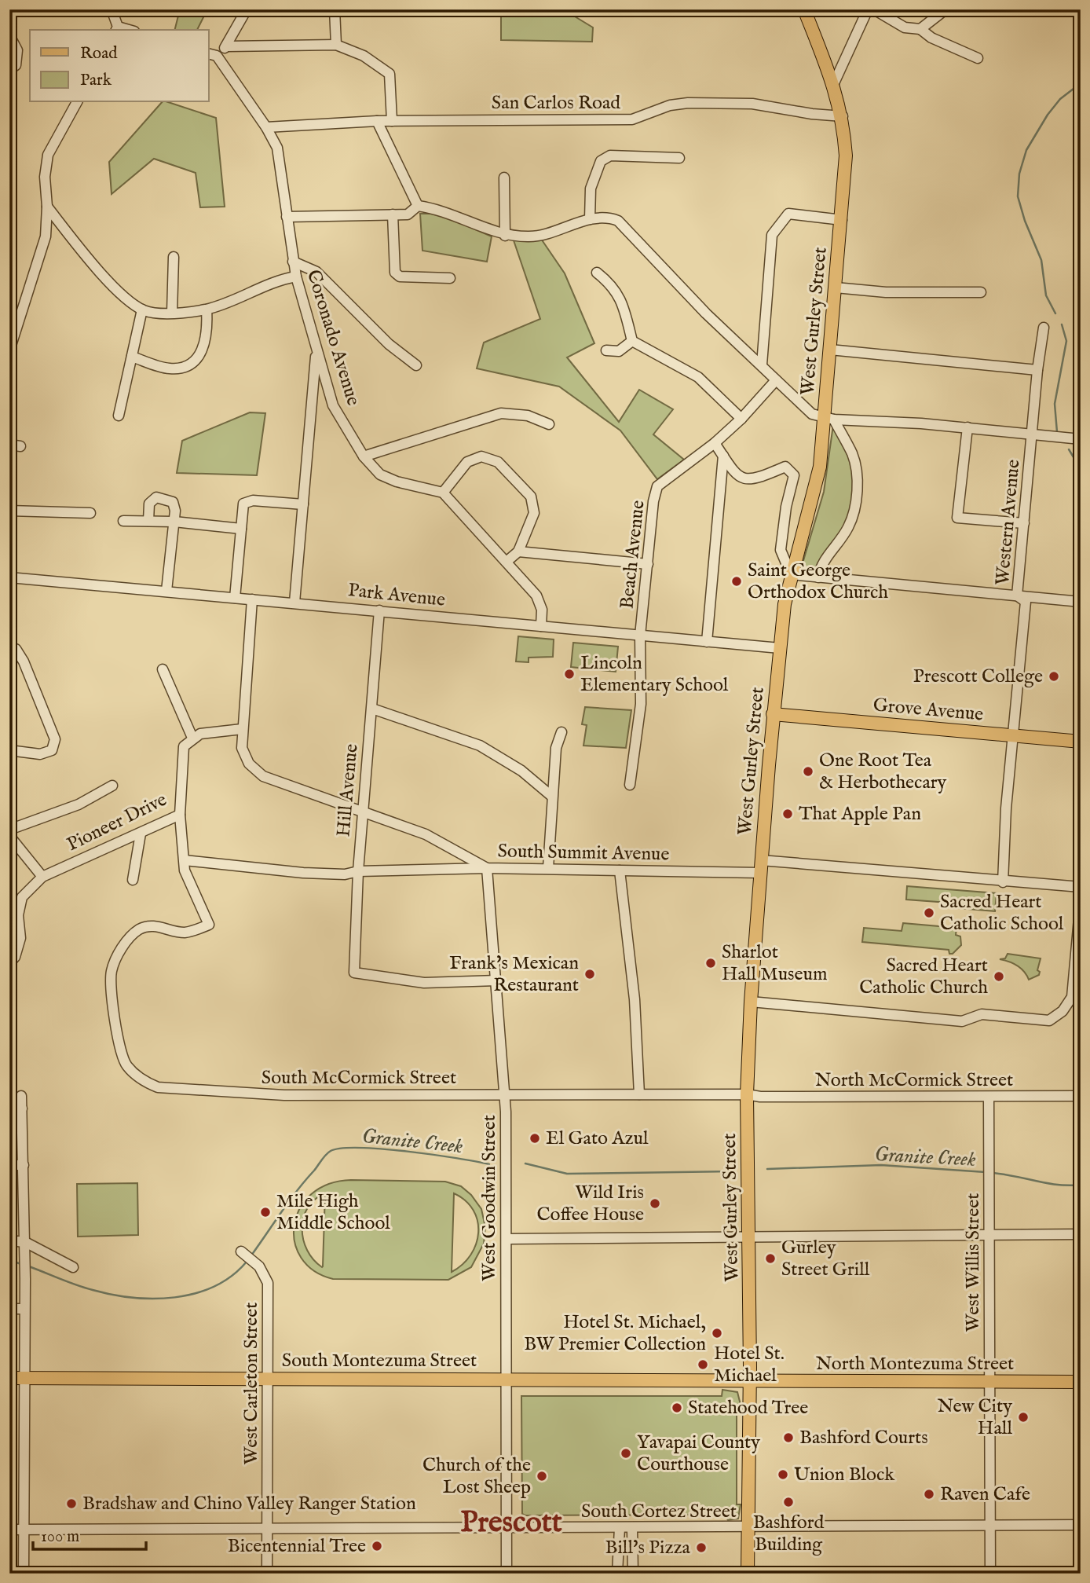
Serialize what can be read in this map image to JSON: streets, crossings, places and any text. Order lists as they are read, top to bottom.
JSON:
{
  "streets": {
    "main road": [
      "West Gurley Street",
      "Grove Avenue",
      "South Montezuma Street",
      "North Montezuma Street"
    ],
    "street": [
      "San Carlos Road",
      "Coronado Avenue",
      "Western Avenue",
      "Beach Avenue",
      "Park Avenue",
      "Hill Avenue",
      "Pioneer Drive",
      "South Summit Avenue",
      "South McCormick Street",
      "North McCormick Street",
      "West Goodwin Street",
      "West Willis Street",
      "West Carleton Street",
      "South Cortez Street"
    ]
  },
  "crossings": [
    ["San Carlos Road", "West Gurley Street"],
    ["San Carlos Road", "Coronado Avenue"],
    ["West Gurley Street", "Park Avenue"],
    ["West Gurley Street", "Grove Avenue"],
    ["West Gurley Street", "South Summit Avenue"],
    ["West Gurley Street", "South McCormick Street"],
    ["West Gurley Street", "North McCormick Street"],
    ["West Gurley Street", "South Montezuma Street"],
    ["West Gurley Street", "North Montezuma Street"],
    ["West Gurley Street", "South Cortez Street"],
    ["Western Avenue", "Grove Avenue"],
    ["Western Avenue", "South Summit Avenue"],
    ["Beach Avenue", "Park Avenue"],
    ["Park Avenue", "Hill Avenue"],
    ["Hill Avenue", "South Summit Avenue"],
    ["Hill Avenue", "West Goodwin Street"],
    ["South Summit Avenue", "West Goodwin Street"],
    ["South McCormick Street", "North McCormick Street"],
    ["South McCormick Street", "West Goodwin Street"],
    ["North McCormick Street", "West Willis Street"],
    ["West Goodwin Street", "South Montezuma Street"],
    ["West Goodwin Street", "South Cortez Street"],
    ["West Willis Street", "North Montezuma Street"],
    ["West Willis Street", "South Cortez Street"],
    ["South Montezuma Street", "North Montezuma Street"],
    ["South Montezuma Street", "West Carleton Street"],
    ["West Carleton Street", "South Cortez Street"]
  ],
  "districts": ["Prescott"],
  "water": ["Granite Creek"],
  "places": [
    "Saint George Orthodox Church",
    "Lincoln Elementary School",
    "Prescott College",
    "One Root Tea & Herbothecary",
    "That Apple Pan",
    "Sacred Heart Catholic School",
    "Sharlot Hall Museum",
    "Frank's Mexican Restaurant",
    "Sacred Heart Catholic Church",
    "El Gato Azul",
    "Wild Iris Coffee House",
    "Mile High Middle School",
    "Gurley Street Grill",
    "Hotel St. Michael, BW Premier Collection",
    "Hotel St. Michael",
    "Statehood Tree",
    "New City Hall",
    "Bashford Courts",
    "Yavapai County Courthouse",
    "Union Block",
    "Church of the Lost Sheep",
    "Raven Cafe",
    "Bashford Building",
    "Bradshaw and Chino Valley Ranger Station",
    "Bicentennial Tree",
    "Bill's Pizza"
  ],
  "legend": ["Road", "Park"],
  "scale_bar": "100 m"
}
